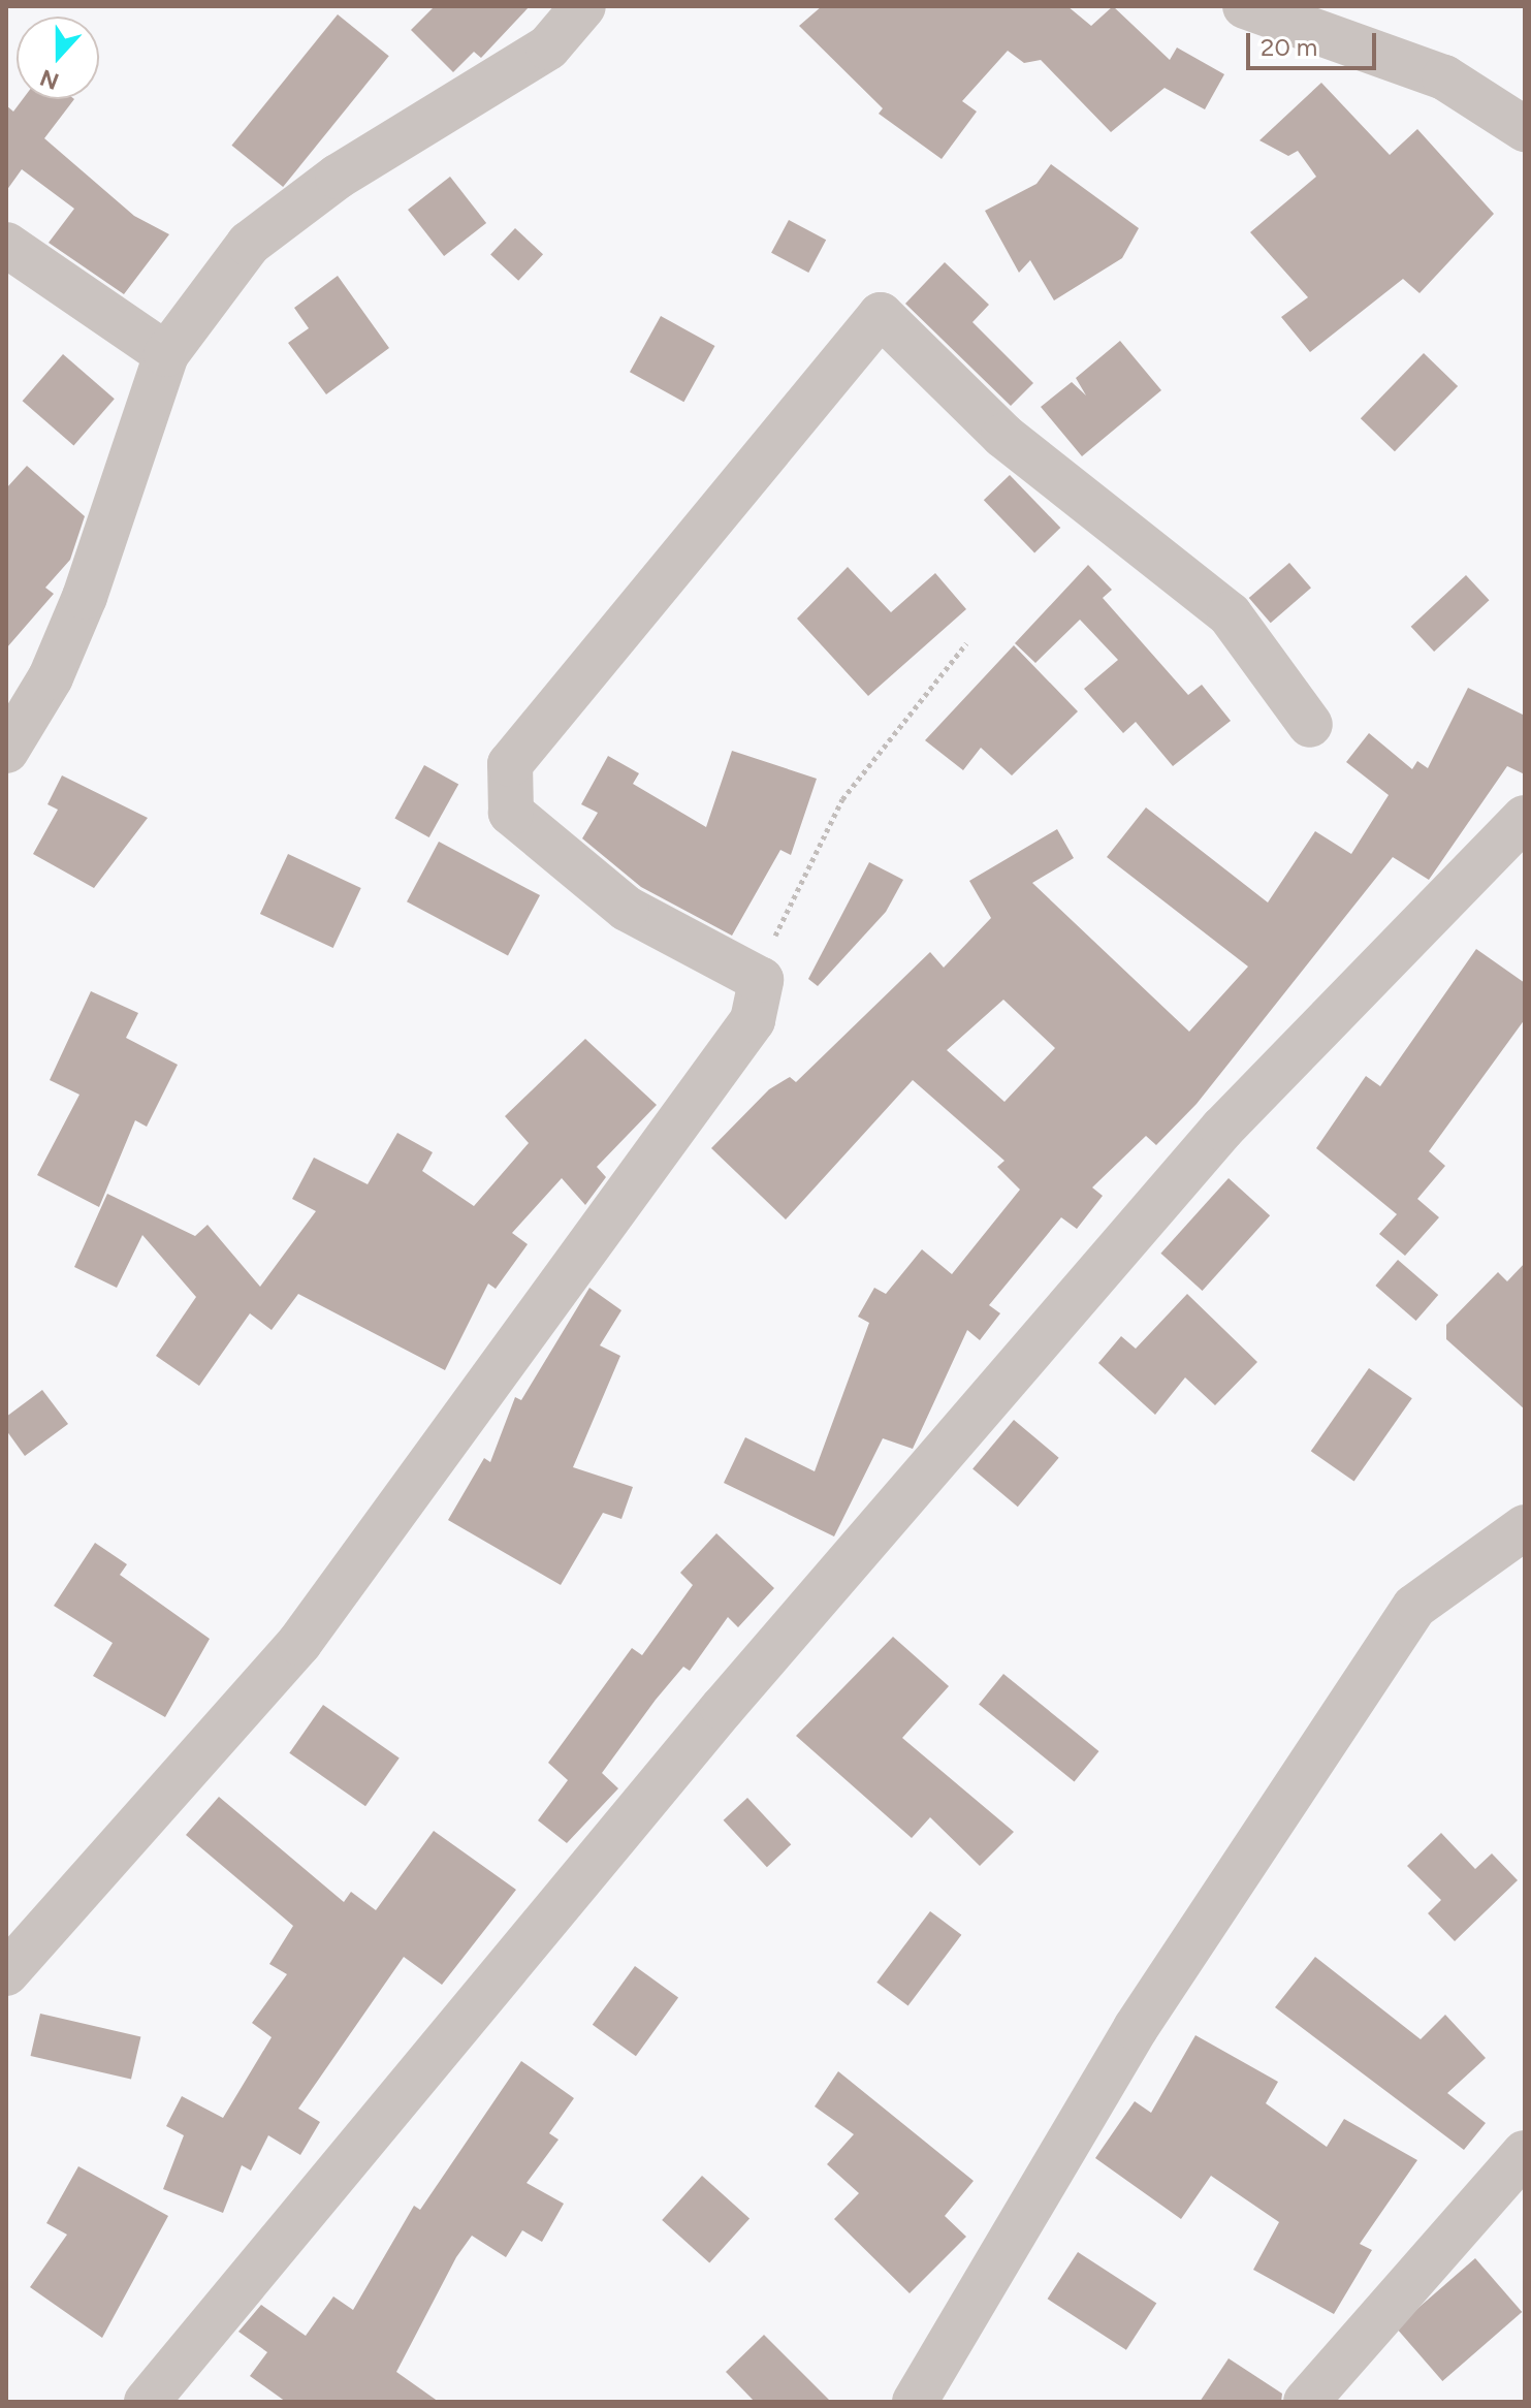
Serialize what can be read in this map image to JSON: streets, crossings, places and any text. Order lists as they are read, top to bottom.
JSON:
{
  "scale_bar": "20 m",
  "north": "bottom"
}
